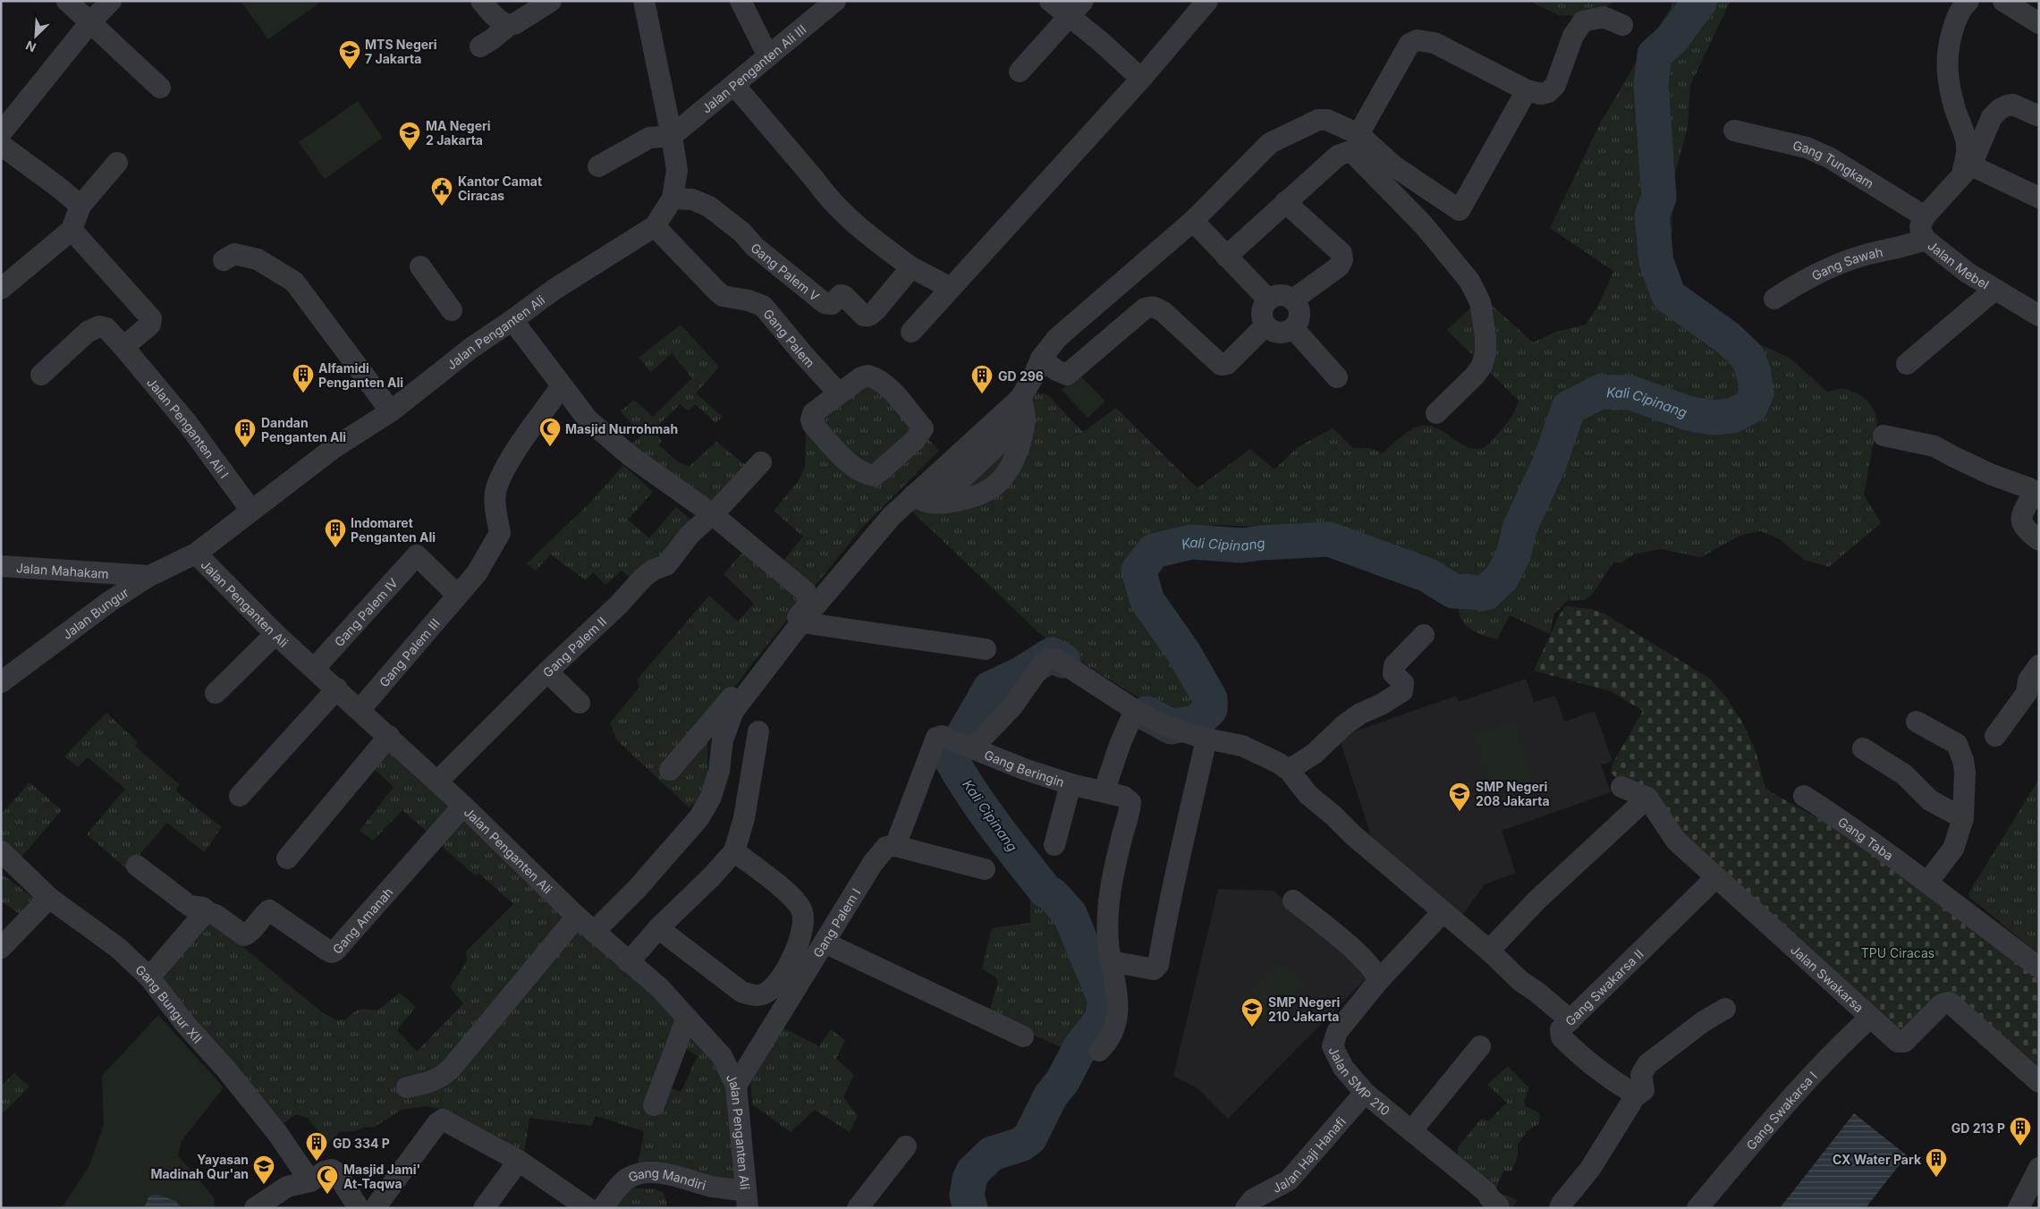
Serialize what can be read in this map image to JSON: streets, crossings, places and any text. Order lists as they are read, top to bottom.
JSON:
{
  "streets": {
    "street": [
      "Jalan Penganten Ali III",
      "Gang Tungkam",
      "Jalan Mebel",
      "Gang Sawah",
      "Gang Palem V",
      "Jalan Penganten Ali",
      "Gang Palem",
      "Jalan Penganten Ali I",
      "Jalan Mahakam",
      "Gang Palem IV",
      "Jalan Bungur",
      "Gang Palem II",
      "Gang Palem III",
      "Gang Beringin",
      "Gang Taba",
      "Gang Amanah",
      "Gang Palem I",
      "Jalan Swakarsa",
      "Gang Swakarsa II",
      "Gang Bungur XII",
      "Jalan SMP 210",
      "Gang Swakarsa I",
      "Jalan Haji Hanafi",
      "Gang Mandiri"
    ]
  },
  "crossings": [
    ["Jalan Penganten Ali III", "Jalan Penganten Ali"],
    ["Gang Tungkam", "Jalan Mebel"],
    ["Jalan Mebel", "Gang Sawah"],
    ["Gang Palem V", "Jalan Penganten Ali"],
    ["Jalan Penganten Ali", "Gang Palem"],
    ["Jalan Penganten Ali", "Jalan Penganten Ali I"],
    ["Jalan Penganten Ali", "Gang Palem IV"],
    ["Jalan Penganten Ali", "Jalan Bungur"],
    ["Jalan Penganten Ali", "Gang Palem II"],
    ["Jalan Penganten Ali", "Gang Palem III"],
    ["Jalan Penganten Ali", "Gang Amanah"],
    ["Jalan Penganten Ali", "Gang Palem I"],
    ["Jalan Penganten Ali", "Gang Mandiri"],
    ["Jalan Mahakam", "Jalan Bungur"],
    ["Gang Palem IV", "Gang Palem III"],
    ["Jalan Swakarsa", "Gang Swakarsa II"],
    ["Jalan Swakarsa", "Gang Swakarsa I"],
    ["Jalan SMP 210", "Jalan Haji Hanafi"]
  ],
  "water": ["Kali Cipinang"],
  "parks": ["TPU Ciracas"],
  "places": {
    "school or university": [
      "MTS Negeri 7 Jakarta",
      "MA Negeri 2 Jakarta",
      "SMP Negeri 208 Jakarta",
      "SMP Negeri 210 Jakarta",
      "Yayasan Madinah Qur'an"
    ],
    "public building": ["Kantor Camat Ciracas"],
    "building": [
      "Alfamidi Penganten Ali",
      "GD 296",
      "Dandan Penganten Ali",
      "Indomaret Penganten Ali",
      "GD 213 P",
      "GD 334 P",
      "CX Water Park"
    ],
    "mosque": ["Masjid Nurrohmah", "Masjid Jami' At-Taqwa"]
  },
  "north": "bottom left"
}
